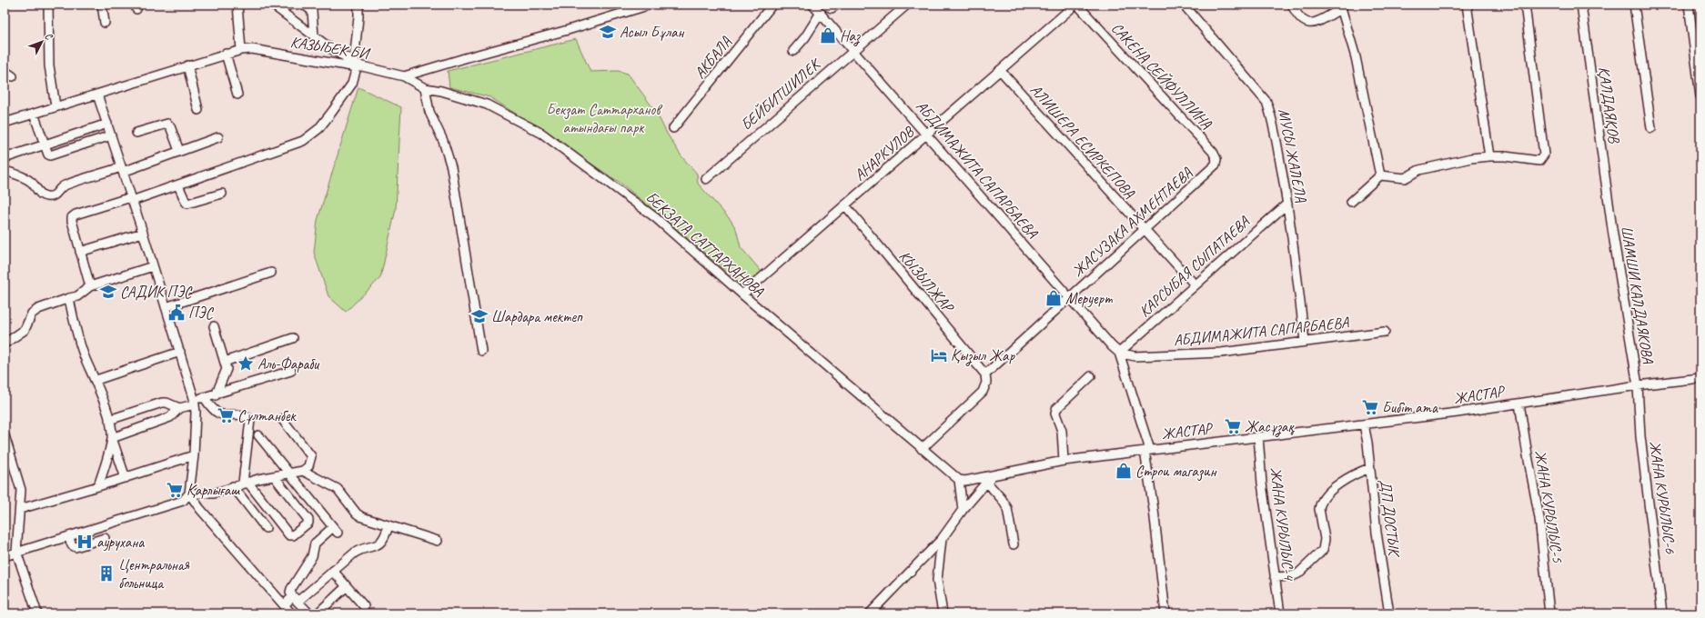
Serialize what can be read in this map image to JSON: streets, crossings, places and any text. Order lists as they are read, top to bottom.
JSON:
{
  "streets": {
    "street": [
      "КАЗЫБЕК БИ",
      "АКБАЛА",
      "САКЕНА СЕЙФУЛЛИНА",
      "БЕЙБИТШИЛЕК",
      "ҚАЛДАЯҚОВ",
      "АЛИШЕРА ЕСИРКЕПОВА",
      "АНАРКУЛОВ",
      "МУСЫ ЖАЛЕЛА",
      "АБДИМАЖИТА САПАРБАЕВА",
      "ЖАСУЗАКА АХМЕНТАЕВА",
      "БЕКЗАТА САТТАРХАНОВА",
      "КАРСЫБАЯ СЫПАТАЕВА",
      "КЫЗЫЛЖАР",
      "ШАМШИ КАЛДАЯКОВА",
      "ЖАСТАР",
      "ЖАНА КУРЫЛЫС-6",
      "ЖАНА КУРЫЛЫС-5",
      "ДП ДОСТЫК",
      "ЖАНА КУРЫЛЫС-4"
    ]
  },
  "crossings": [
    ["КАЗЫБЕК БИ", "БЕКЗАТА САТТАРХАНОВА"],
    ["САКЕНА СЕЙФУЛЛИНА", "АНАРКУЛОВ"],
    ["САКЕНА СЕЙФУЛЛИНА", "ЖАСУЗАКА АХМЕНТАЕВА"],
    ["БЕЙБИТШИЛЕК", "АБДИМАЖИТА САПАРБАЕВА"],
    ["ҚАЛДАЯҚОВ", "ШАМШИ КАЛДАЯКОВА"],
    ["АЛИШЕРА ЕСИРКЕПОВА", "АНАРКУЛОВ"],
    ["АЛИШЕРА ЕСИРКЕПОВА", "ЖАСУЗАКА АХМЕНТАЕВА"],
    ["АЛИШЕРА ЕСИРКЕПОВА", "КАРСЫБАЯ СЫПАТАЕВА"],
    ["АНАРКУЛОВ", "АБДИМАЖИТА САПАРБАЕВА"],
    ["АНАРКУЛОВ", "БЕКЗАТА САТТАРХАНОВА"],
    ["АНАРКУЛОВ", "КЫЗЫЛЖАР"],
    ["МУСЫ ЖАЛЕЛА", "АБДИМАЖИТА САПАРБАЕВА"],
    ["МУСЫ ЖАЛЕЛА", "КАРСЫБАЯ СЫПАТАЕВА"],
    ["АБДИМАЖИТА САПАРБАЕВА", "ЖАСУЗАКА АХМЕНТАЕВА"],
    ["АБДИМАЖИТА САПАРБАЕВА", "КАРСЫБАЯ СЫПАТАЕВА"],
    ["АБДИМАЖИТА САПАРБАЕВА", "ЖАСТАР"],
    ["ЖАСУЗАКА АХМЕНТАЕВА", "КЫЗЫЛЖАР"],
    ["БЕКЗАТА САТТАРХАНОВА", "ЖАСТАР"],
    ["ШАМШИ КАЛДАЯКОВА", "ЖАСТАР"],
    ["ШАМШИ КАЛДАЯКОВА", "ЖАНА КУРЫЛЫС-6"],
    ["ЖАСТАР", "ЖАНА КУРЫЛЫС-6"],
    ["ЖАСТАР", "ЖАНА КУРЫЛЫС-5"],
    ["ЖАСТАР", "ДП ДОСТЫК"],
    ["ЖАСТАР", "ЖАНА КУРЫЛЫС-4"]
  ],
  "parks": ["Бекзат Саттарханов атындағы парк"],
  "places": {
    "school or university": ["Асыл Бұлан", "САДИК ПЭС", "Шардара мектеп"],
    "shop": ["Наз", "Меруерт", "Строи магазин"],
    "public building": ["ПЭС"],
    "hotel": ["Қызыл Жар"],
    "place": ["Аль-Фараби"],
    "supermarket": [
      "Бибіт ата",
      "Сұлтанбек",
      "Жасұзақ",
      "Қарлығаш"
    ],
    "hospital": ["аурухана"],
    "building": ["Центральная больница"]
  },
  "north": "top right"
}
